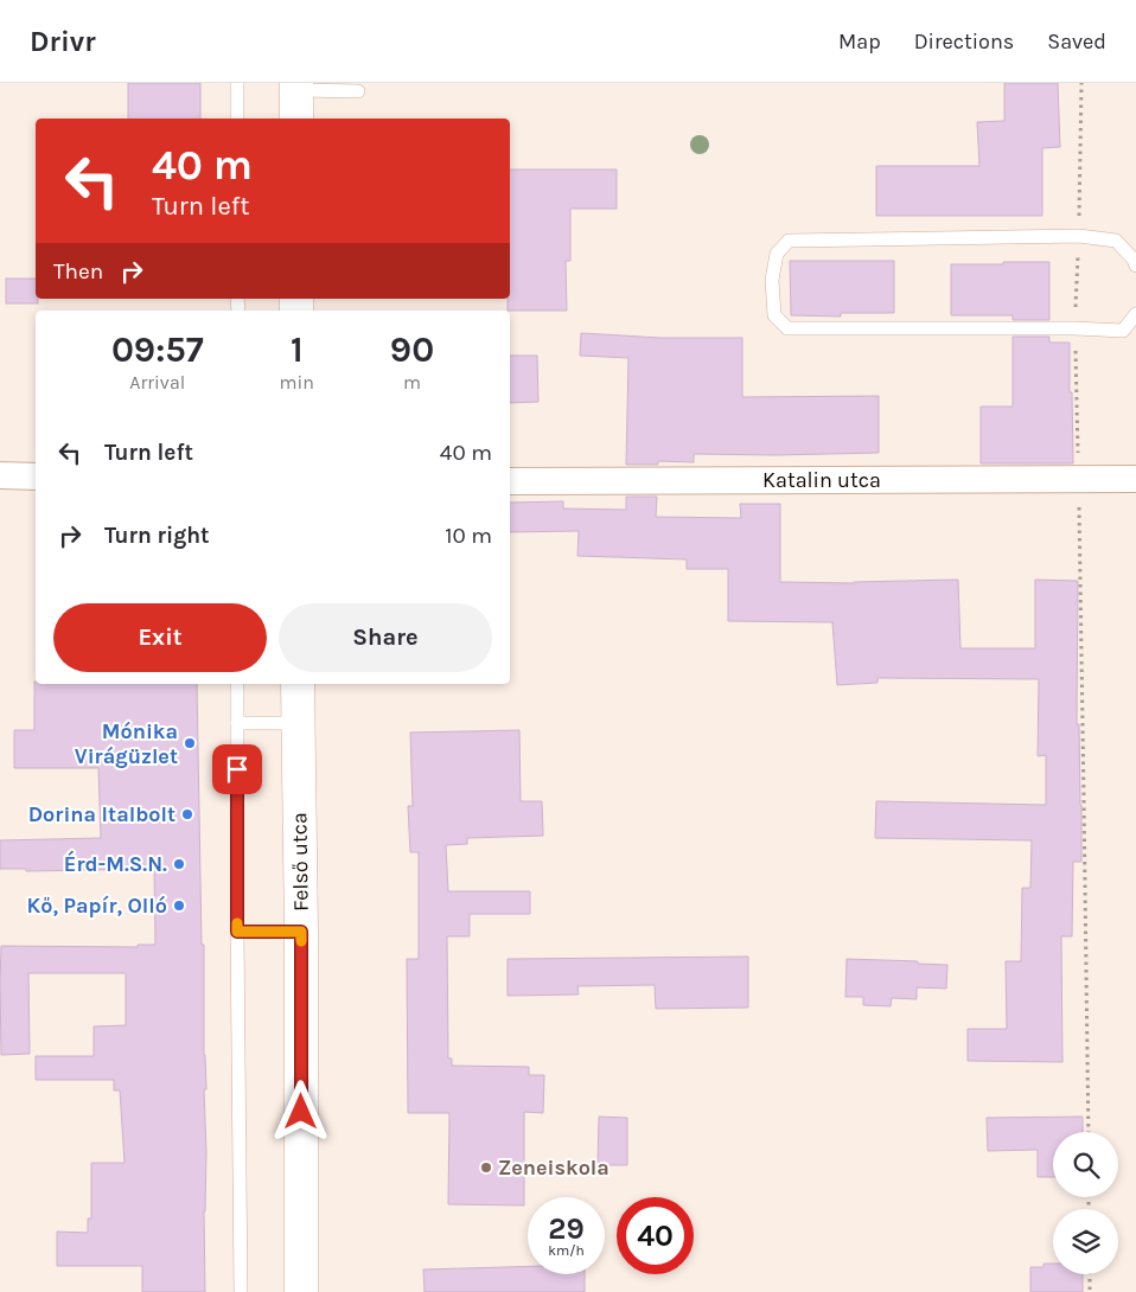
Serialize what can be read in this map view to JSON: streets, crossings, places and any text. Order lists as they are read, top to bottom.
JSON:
{
  "streets": {
    "street": ["Katalin utca", "Felső utca"]
  },
  "places": [
    "Mónika Virágüzlet",
    "Dorina Italbolt",
    "Érd-M.S.N.",
    "Kő, Papír, Olló",
    "Zeneiskola"
  ],
  "page": {
    "header": "Drivr",
    "nav": ["Map", "Directions", "Saved"],
    "turn": ["40 m", "Turn left"],
    "then": "Then",
    "eta": [
      "09:57",
      "Arrival",
      "1",
      "min",
      "90",
      "m"
    ],
    "list": [
      {
        "name": "Turn left",
        "value": "40 m"
      },
      {
        "name": "Turn right",
        "value": "10 m"
      }
    ],
    "buttons": ["Exit", "Share"],
    "speed": "29 km/h",
    "limit": "40"
  }
}
